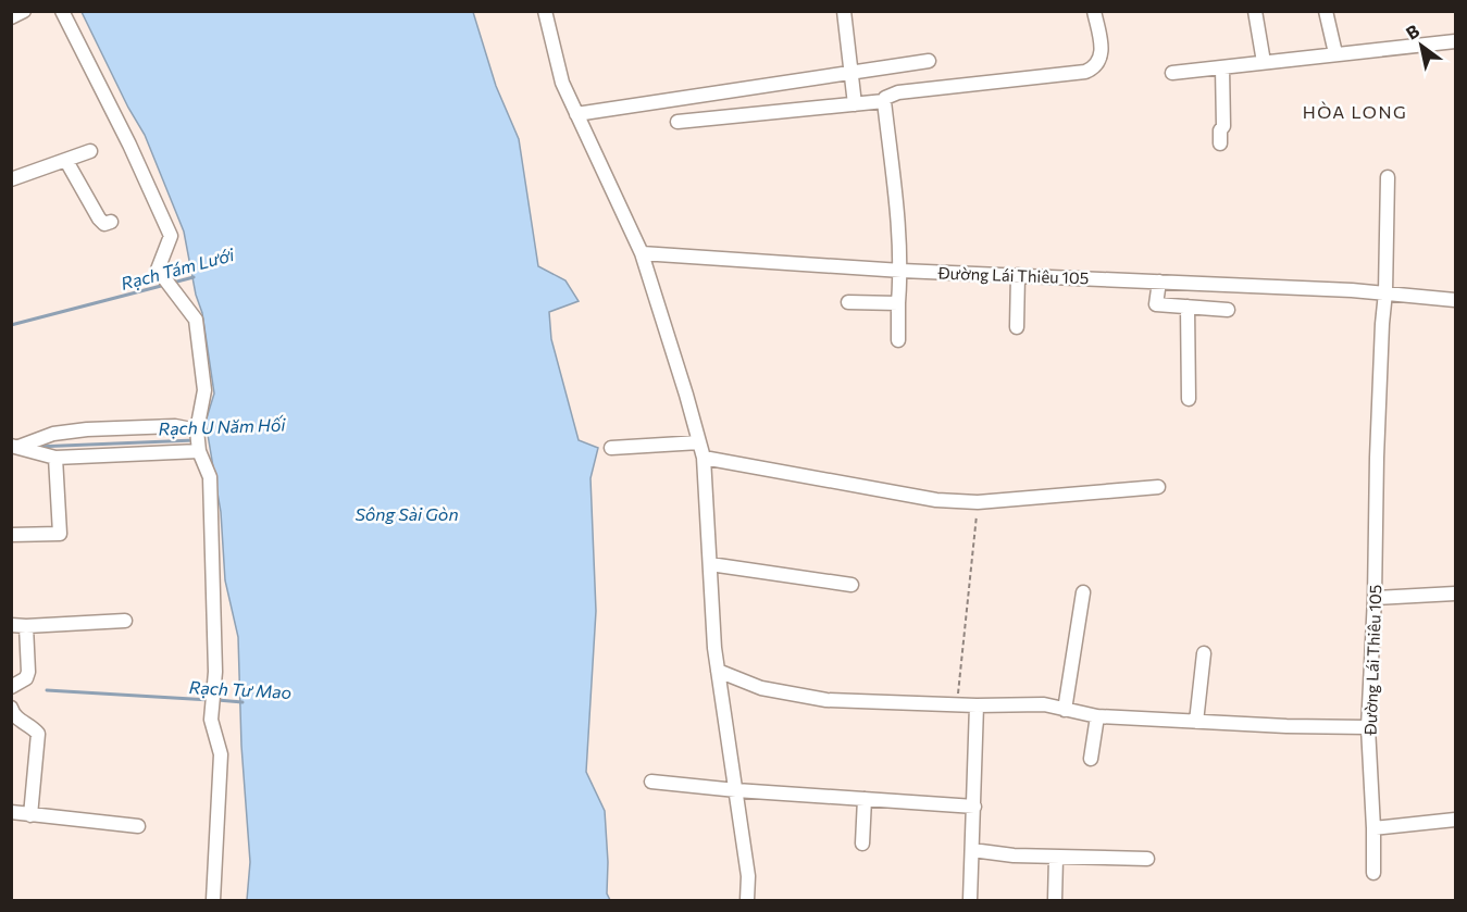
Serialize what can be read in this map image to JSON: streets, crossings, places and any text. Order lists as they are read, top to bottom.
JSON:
{
  "streets": {
    "street": ["Đường Lái Thiêu 105"]
  },
  "districts": ["HÒA LONG"],
  "water": [
    "Rạch Tám Lưới",
    "Rạch U Năm Hối",
    "Sông Sài Gòn",
    "Rạch Tư Mao"
  ],
  "north": "top left"
}
